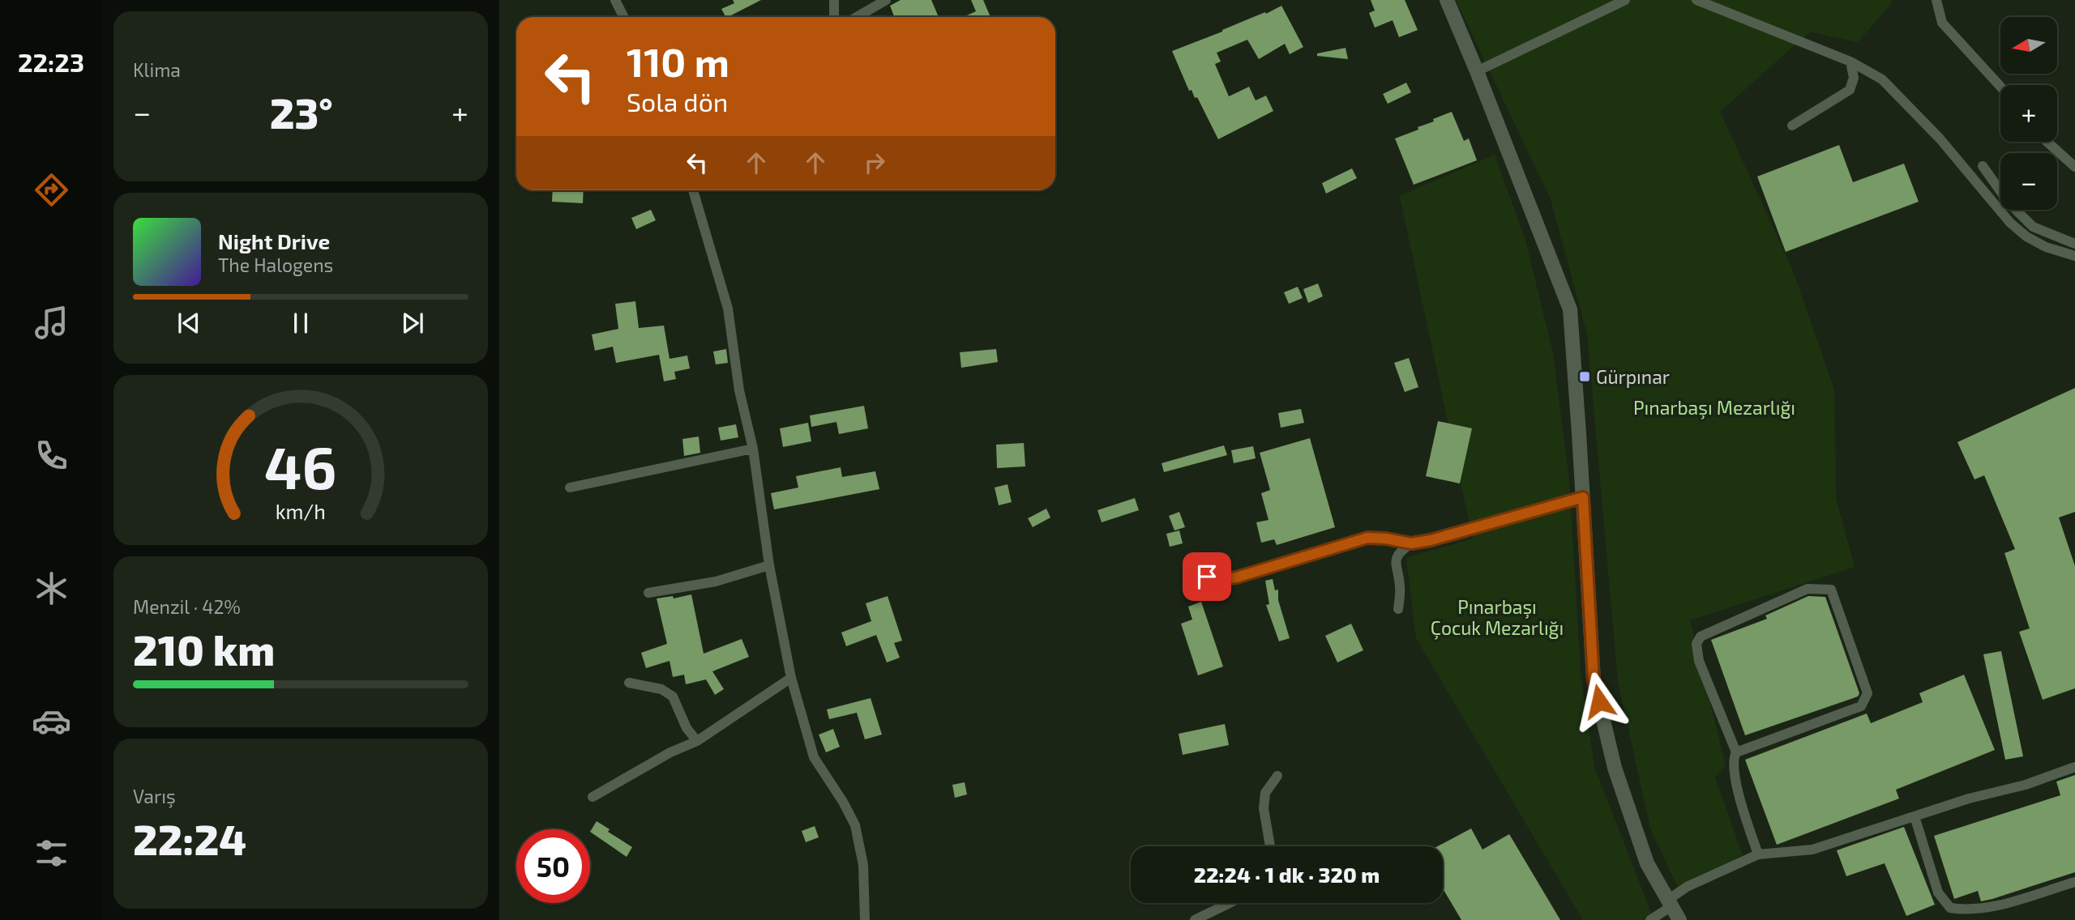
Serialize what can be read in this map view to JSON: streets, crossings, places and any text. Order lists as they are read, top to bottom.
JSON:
{
  "parks": ["Pınarbaşı Mezarlığı", "Pınarbaşı Çocuk Mezarlığı"],
  "places": {
    "transit": ["Gürpınar"]
  },
  "north": "left",
  "page": {
    "tabs": "22:23",
    "tile": [
      "Klima",
      ["Menzil · 42%", "210 km"],
      ["Varış", "22:24"]
    ],
    "map_buttons": ["+", "−"],
    "turn": ["110 m", "Sola dön"],
    "heat": ["−", "23°", "+"],
    "song": ["Night Drive", "The Halogens"],
    "limit": "50",
    "trip": "22:24 · 1 dk · 320 m",
    "gauge": ["46", "km/h"]
  }
}
